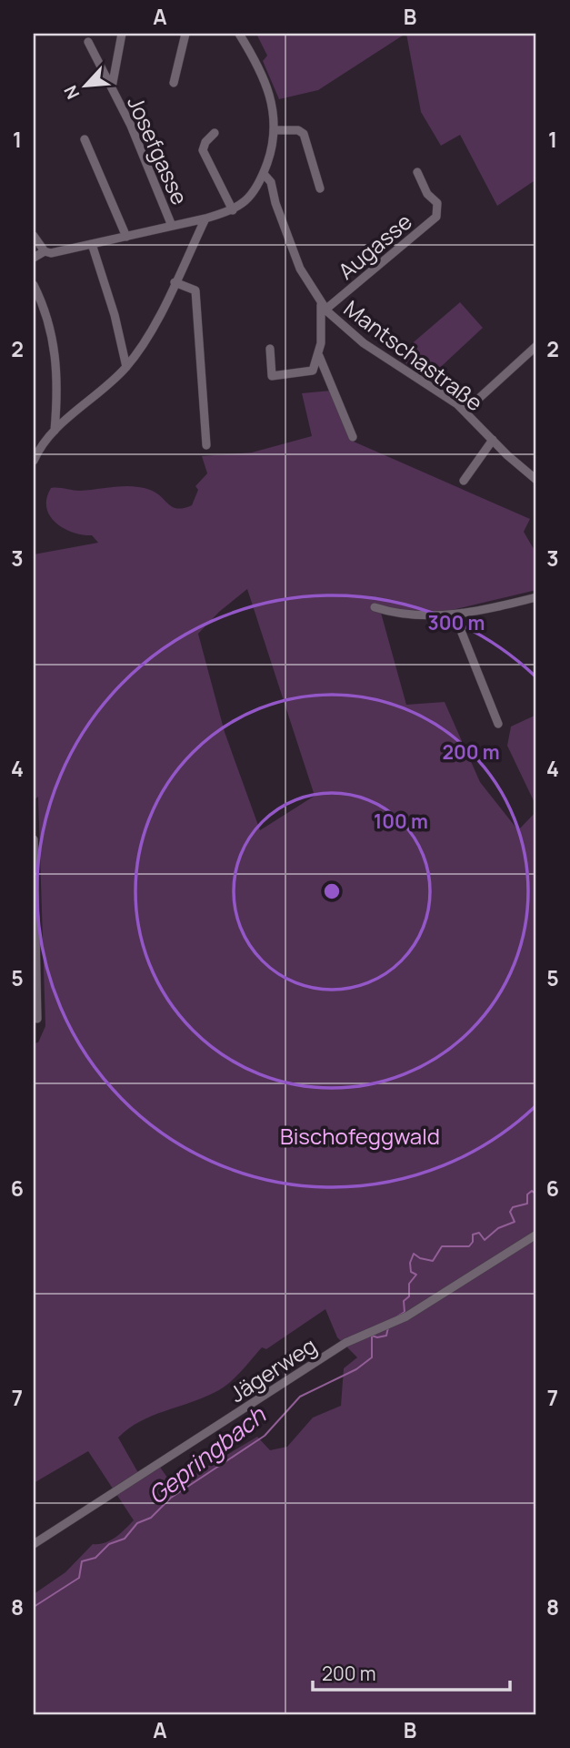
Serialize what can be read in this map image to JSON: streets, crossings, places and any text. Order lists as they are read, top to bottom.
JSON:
{
  "streets": {
    "street": [
      "Josefgasse",
      "Augasse",
      "Mantschastraße",
      "Jägerweg"
    ]
  },
  "crossings": [
    ["Augasse", "Mantschastraße"]
  ],
  "water": ["Gepringbach"],
  "parks": ["Bischofeggwald"],
  "scale_bar": "200 m",
  "north": "bottom left",
  "grid": {
    "columns": ["A", "B"],
    "rows": [
      "1",
      "2",
      "3",
      "4",
      "5",
      "6",
      "7",
      "8"
    ]
  },
  "rings": ["300 m", "200 m", "100 m"]
}
